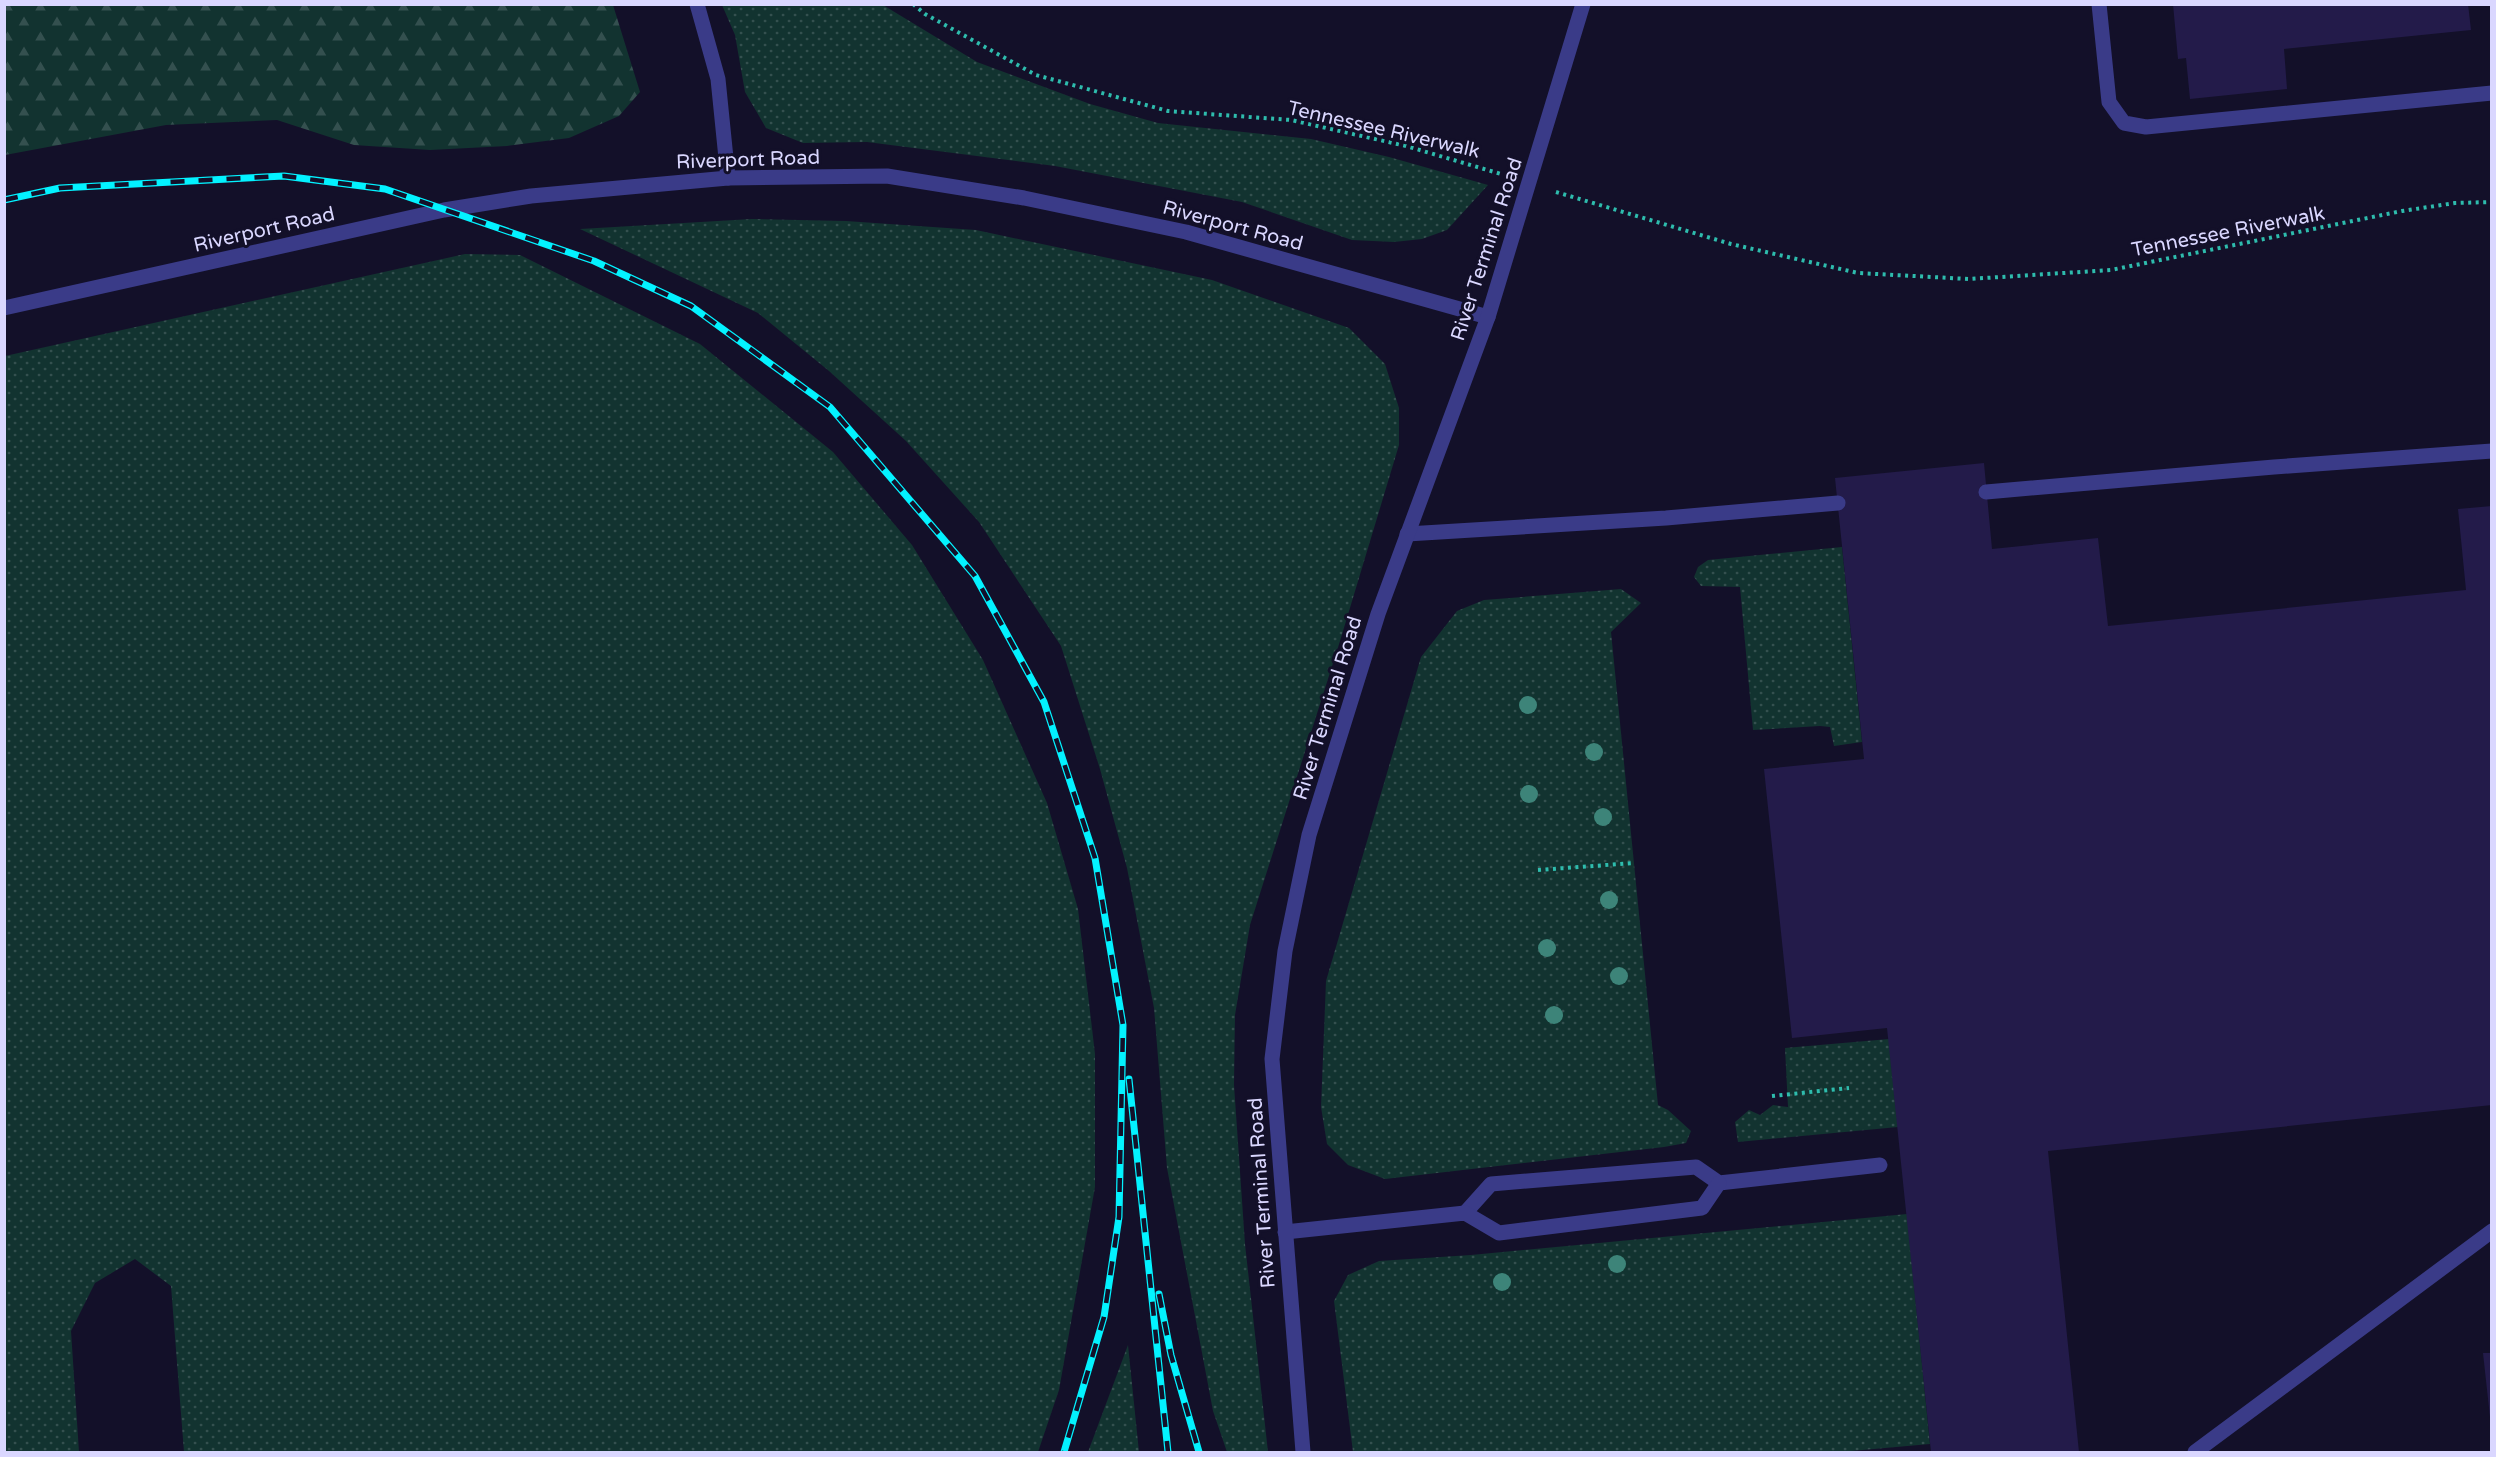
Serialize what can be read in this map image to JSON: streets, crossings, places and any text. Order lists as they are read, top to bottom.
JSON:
{
  "streets": {
    "street": ["Riverport Road", "River Terminal Road"],
    "path": ["Tennessee Riverwalk"]
  },
  "crossings": [
    ["Tennessee Riverwalk", "River Terminal Road"],
    ["Riverport Road", "River Terminal Road"]
  ]
}
